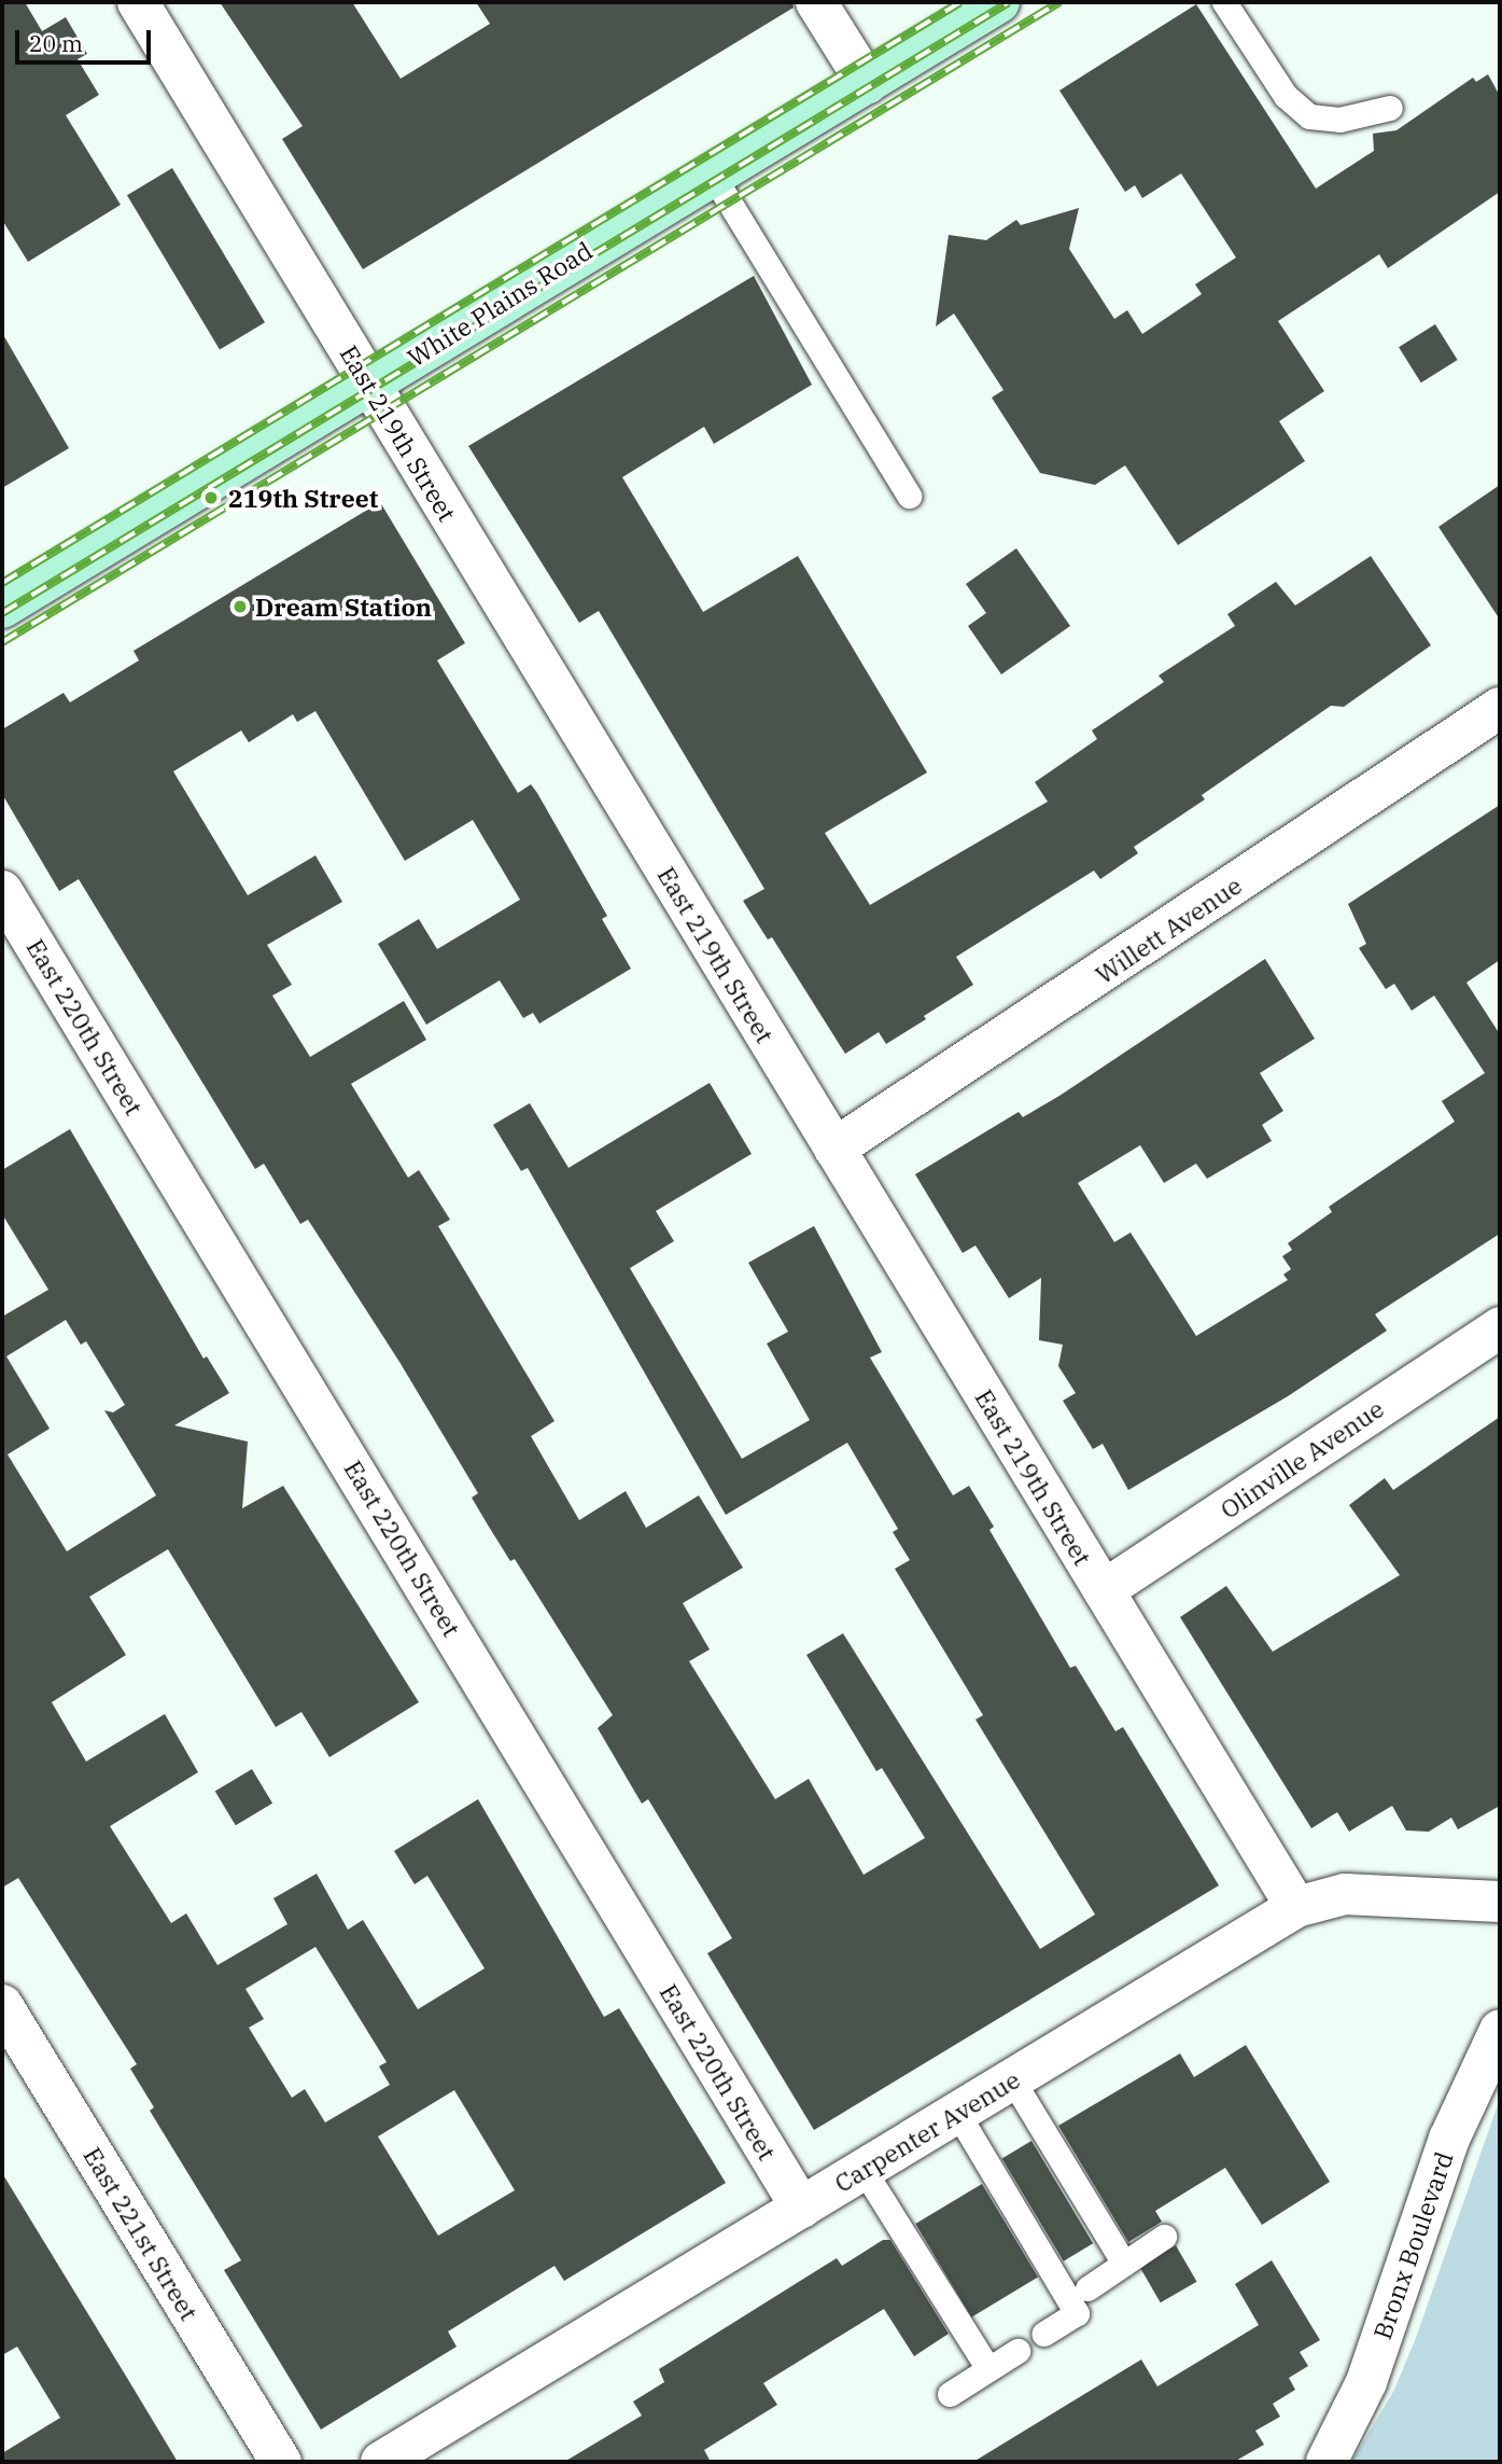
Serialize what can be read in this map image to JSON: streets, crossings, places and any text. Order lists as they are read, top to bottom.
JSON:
{
  "streets": {
    "main road": ["White Plains Road"],
    "street": [
      "East 219th Street",
      "Willett Avenue",
      "East 220th Street",
      "Olinville Avenue",
      "Carpenter Avenue",
      "East 221st Street",
      "Bronx Boulevard"
    ]
  },
  "crossings": [
    ["White Plains Road", "East 219th Street"],
    ["East 219th Street", "Willett Avenue"],
    ["East 219th Street", "Olinville Avenue"],
    ["East 219th Street", "Carpenter Avenue"],
    ["East 220th Street", "Carpenter Avenue"]
  ],
  "places": ["219th Street", "Dream Station"],
  "scale_bar": "20 m"
}
